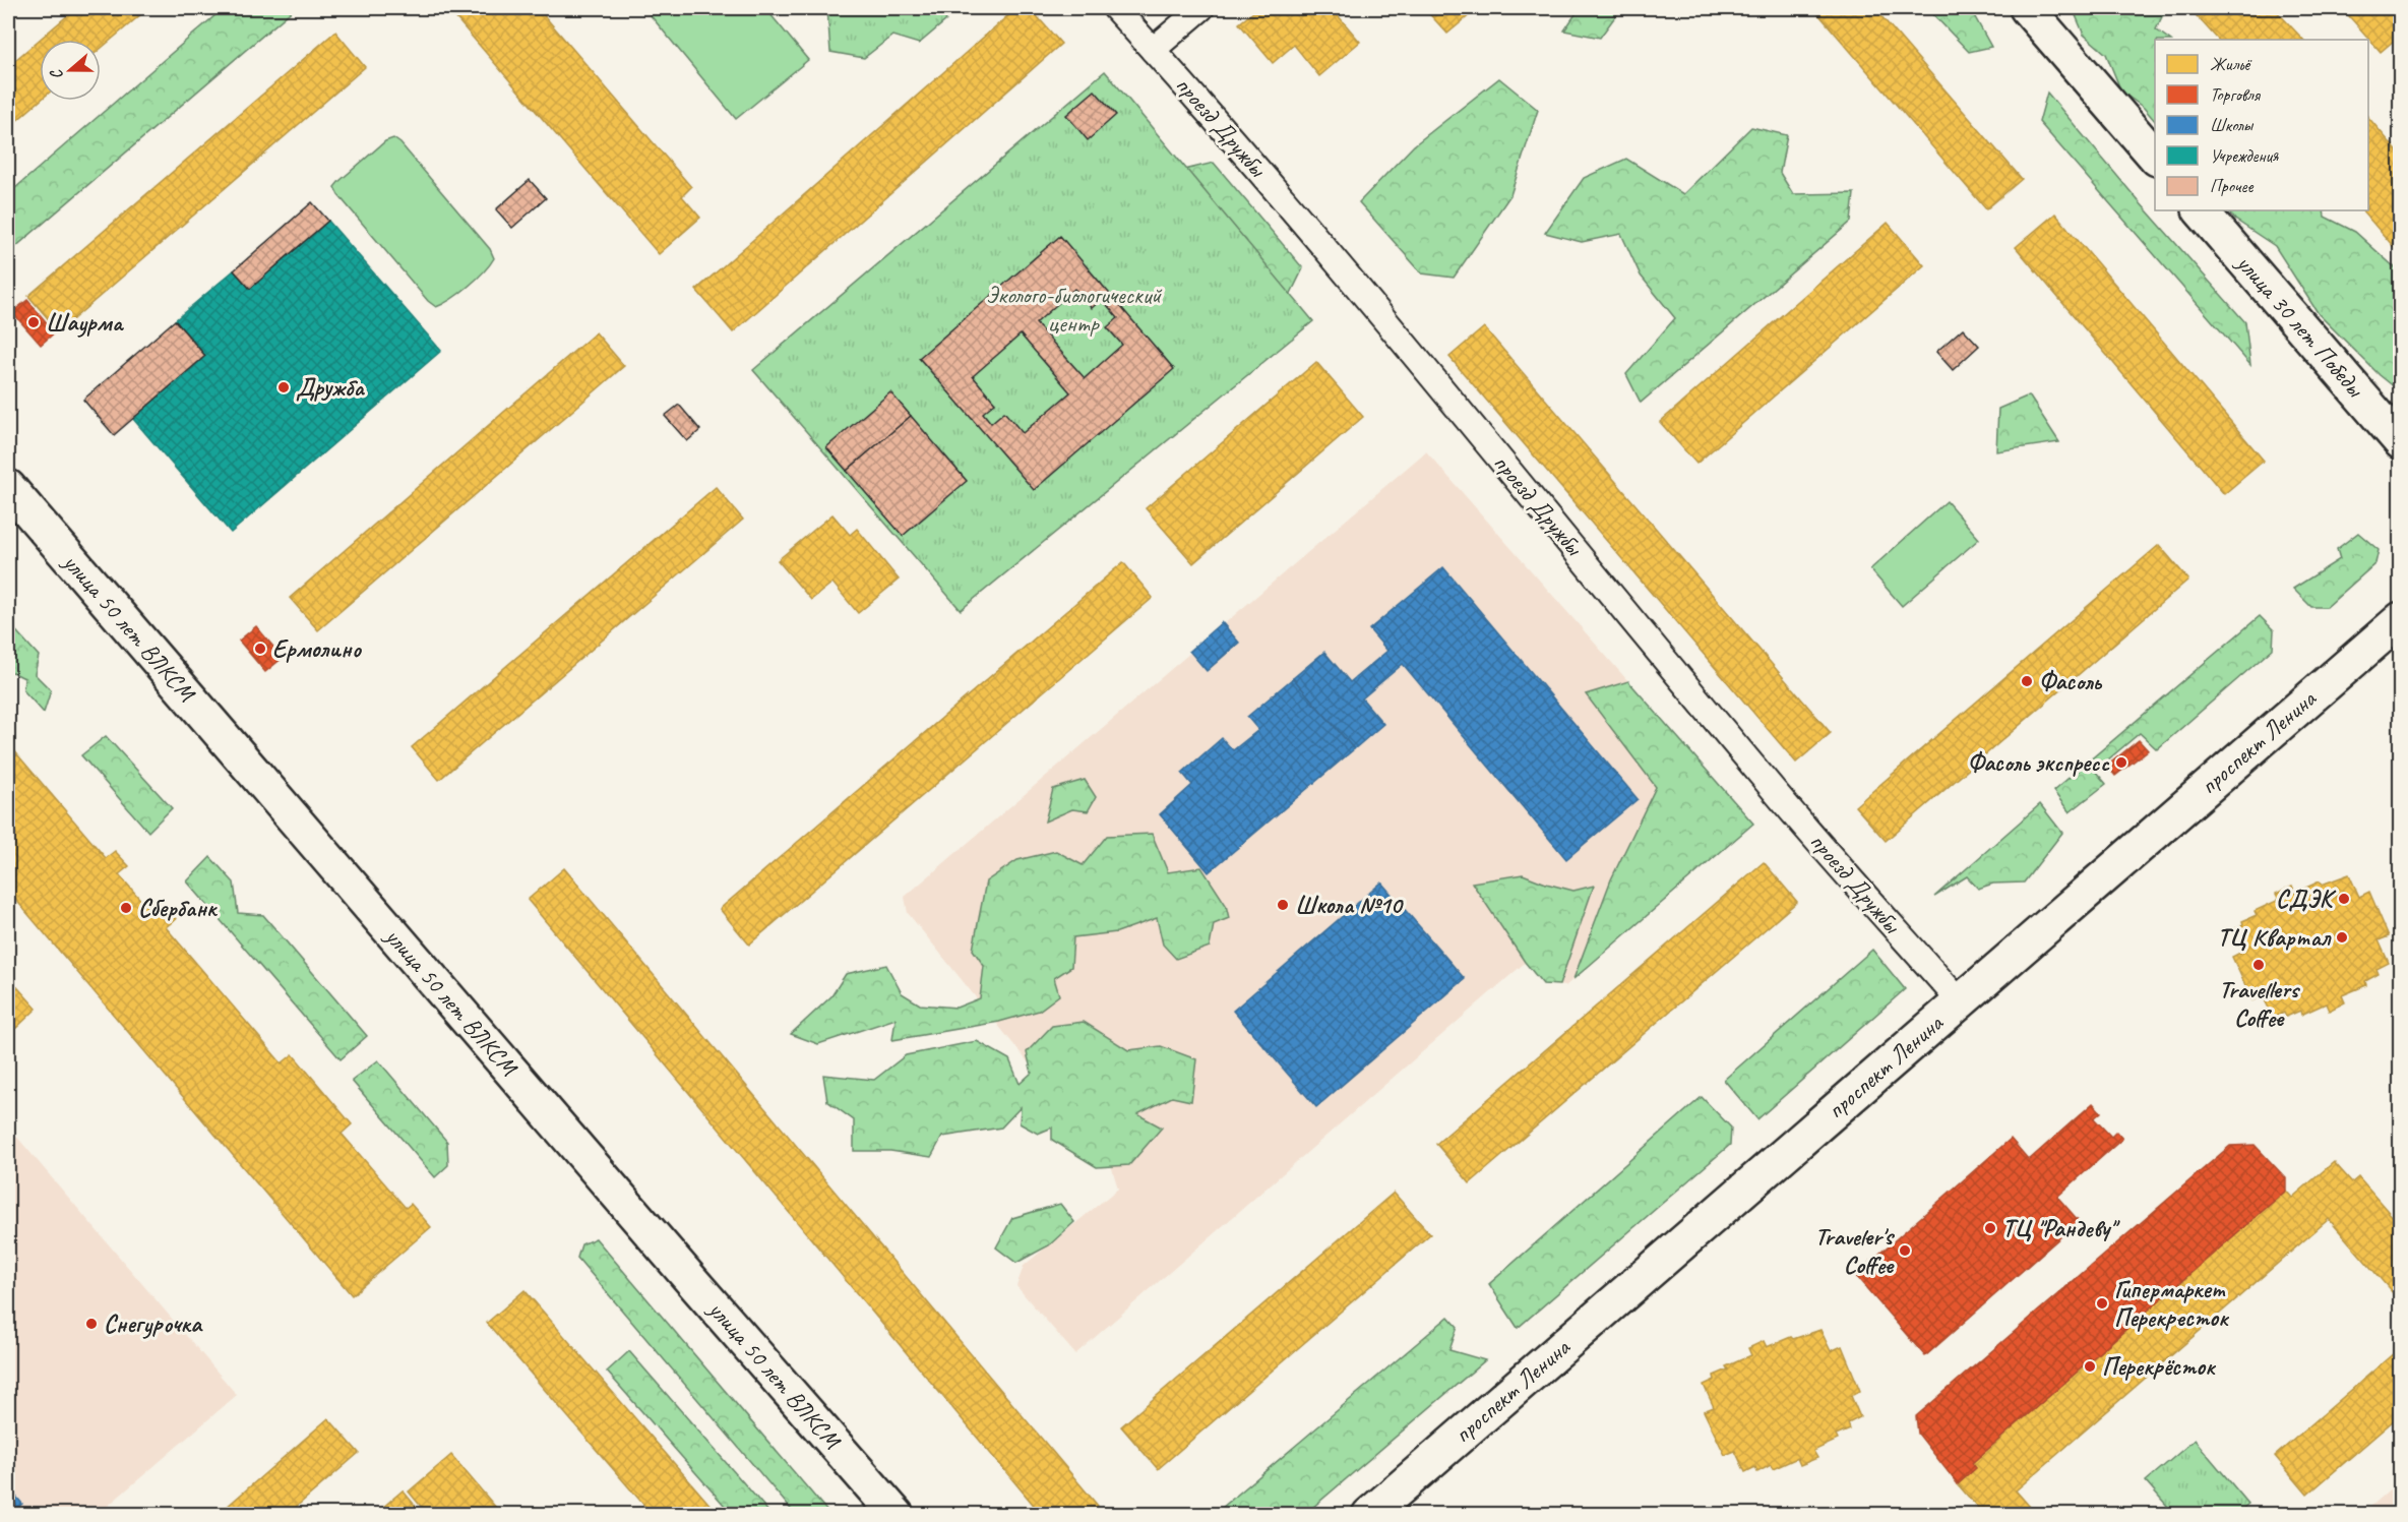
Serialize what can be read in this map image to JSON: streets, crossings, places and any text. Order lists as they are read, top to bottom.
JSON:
{
  "streets": {
    "main road": ["улица 30 лет Победы", "улица 50 лет ВЛКСМ", "проспект Ленина"],
    "street": ["проезд Дружбы"]
  },
  "crossings": [
    ["проезд Дружбы", "проспект Ленина"]
  ],
  "parks": ["Эколого-биологический центр"],
  "places": [
    "Шаурма",
    "Дружба",
    "Ермолино",
    "Фасоль",
    "Фасоль экспресс",
    "СДЭК",
    "Школа №10",
    "Сбербанк",
    "ТЦ Квартал",
    "Travellers Coffee",
    "ТЦ \"Рандеву\"",
    "Traveler's Coffee",
    "Гипермаркет Перекресток",
    "Снегурочка",
    "Перекрёсток"
  ],
  "legend": [
    "Жильё",
    "Торговля",
    "Школы",
    "Учреждения",
    "Прочее"
  ],
  "north": "left"
}
